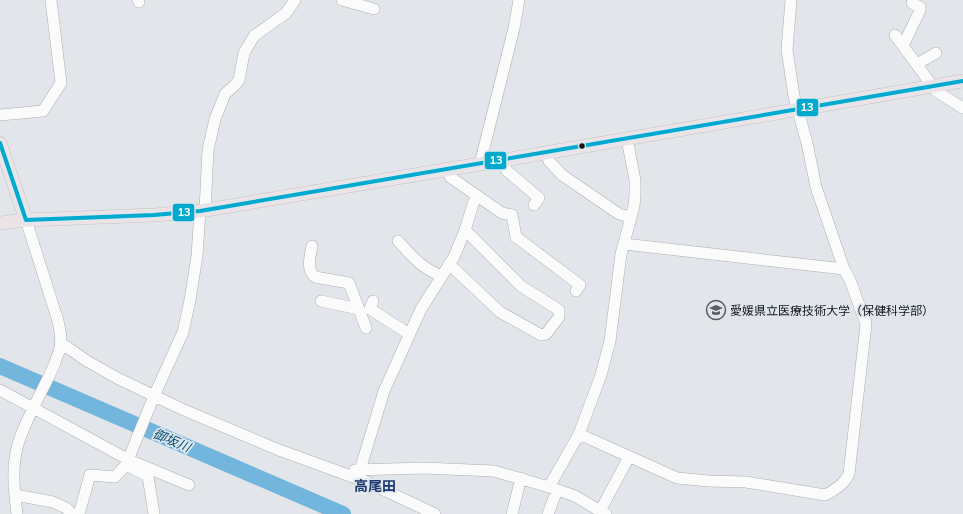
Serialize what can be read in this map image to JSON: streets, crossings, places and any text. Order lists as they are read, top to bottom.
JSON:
{
  "districts": ["高尾田"],
  "water": ["御坂川"],
  "places": {
    "school or university": ["愛媛県立医療技術大学（保健科学部）"]
  },
  "lines": ["transit line 13"]
}
